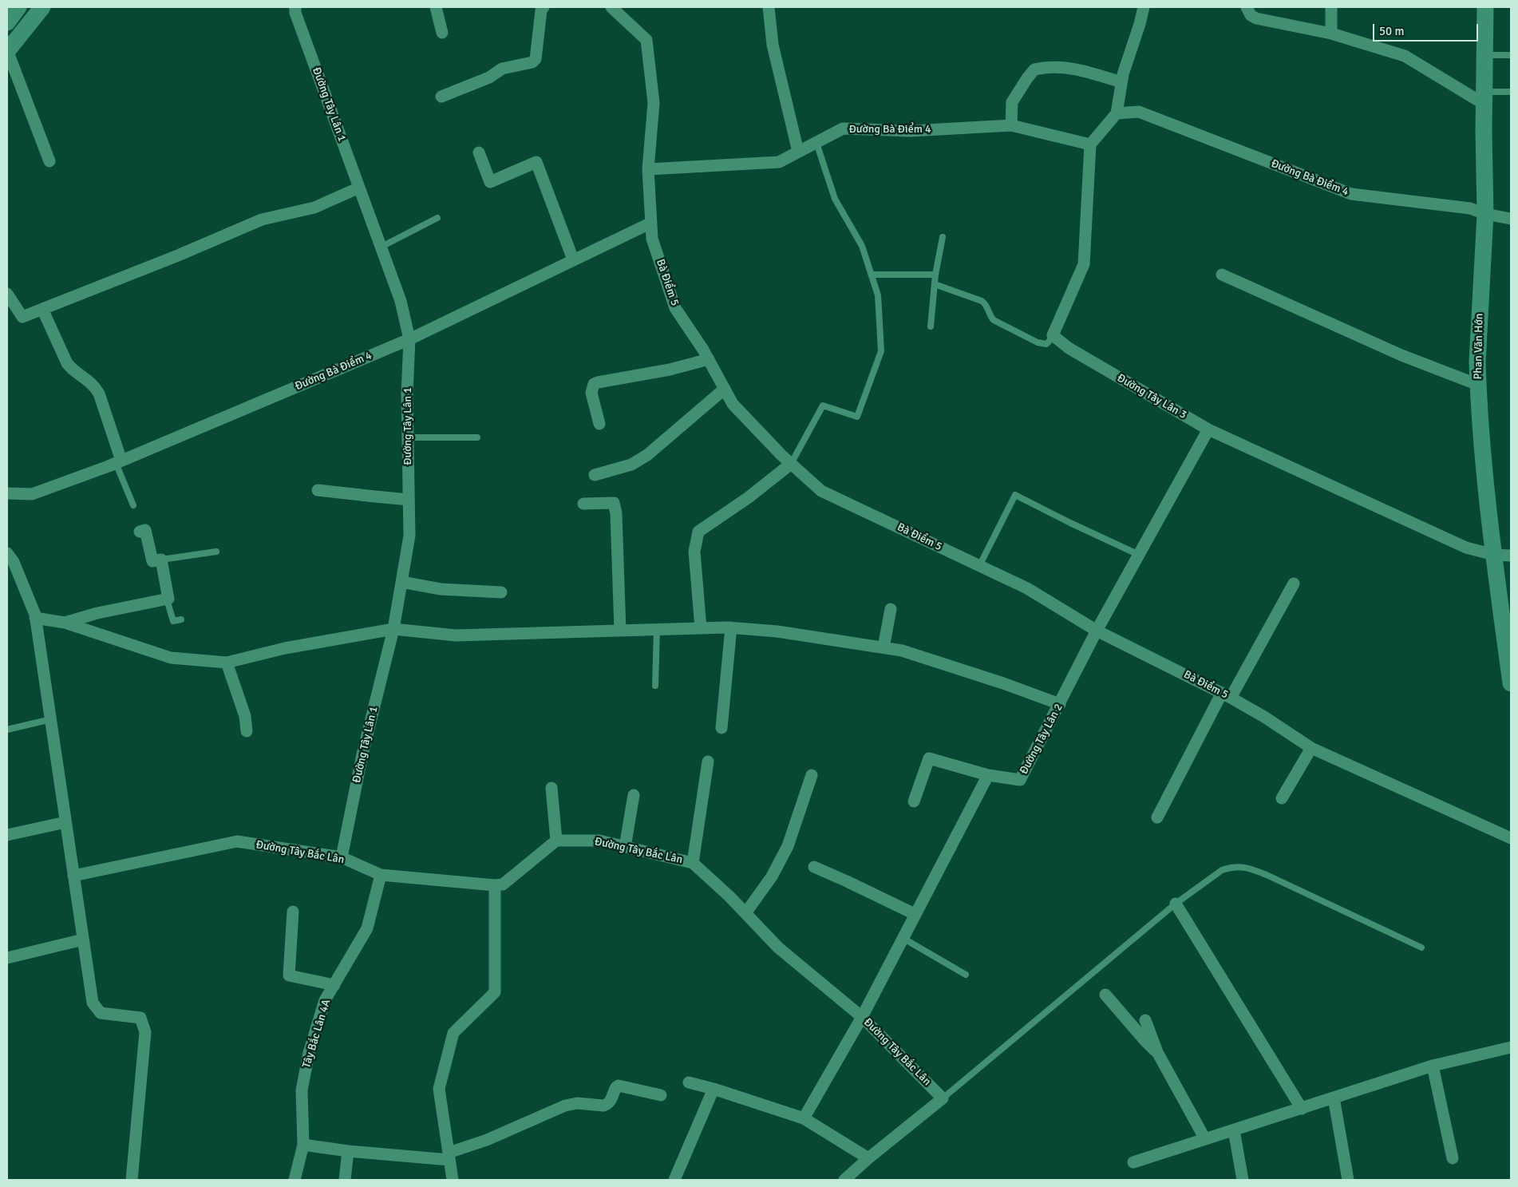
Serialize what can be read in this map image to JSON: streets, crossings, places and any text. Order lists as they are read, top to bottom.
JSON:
{
  "streets": {
    "main road": ["Phan Văn Hớn"],
    "street": [
      "Đường Tây Lân 1",
      "Đường Bà Điểm 4",
      "Bà Điểm 5",
      "Đường Tây Lân 3",
      "Đường Tây Lân 2",
      "Đường Tây Bắc Lân",
      "Tây Bắc Lân 4A"
    ]
  },
  "crossings": [
    ["Đường Tây Lân 1", "Đường Bà Điểm 4"],
    ["Đường Tây Lân 1", "Đường Tây Bắc Lân"],
    ["Đường Bà Điểm 4", "Bà Điểm 5"],
    ["Đường Bà Điểm 4", "Phan Văn Hớn"],
    ["Bà Điểm 5", "Đường Tây Lân 2"],
    ["Phan Văn Hớn", "Đường Tây Lân 3"],
    ["Đường Tây Lân 3", "Đường Tây Lân 2"],
    ["Đường Tây Bắc Lân", "Tây Bắc Lân 4A"]
  ],
  "scale_bar": "50 m"
}
